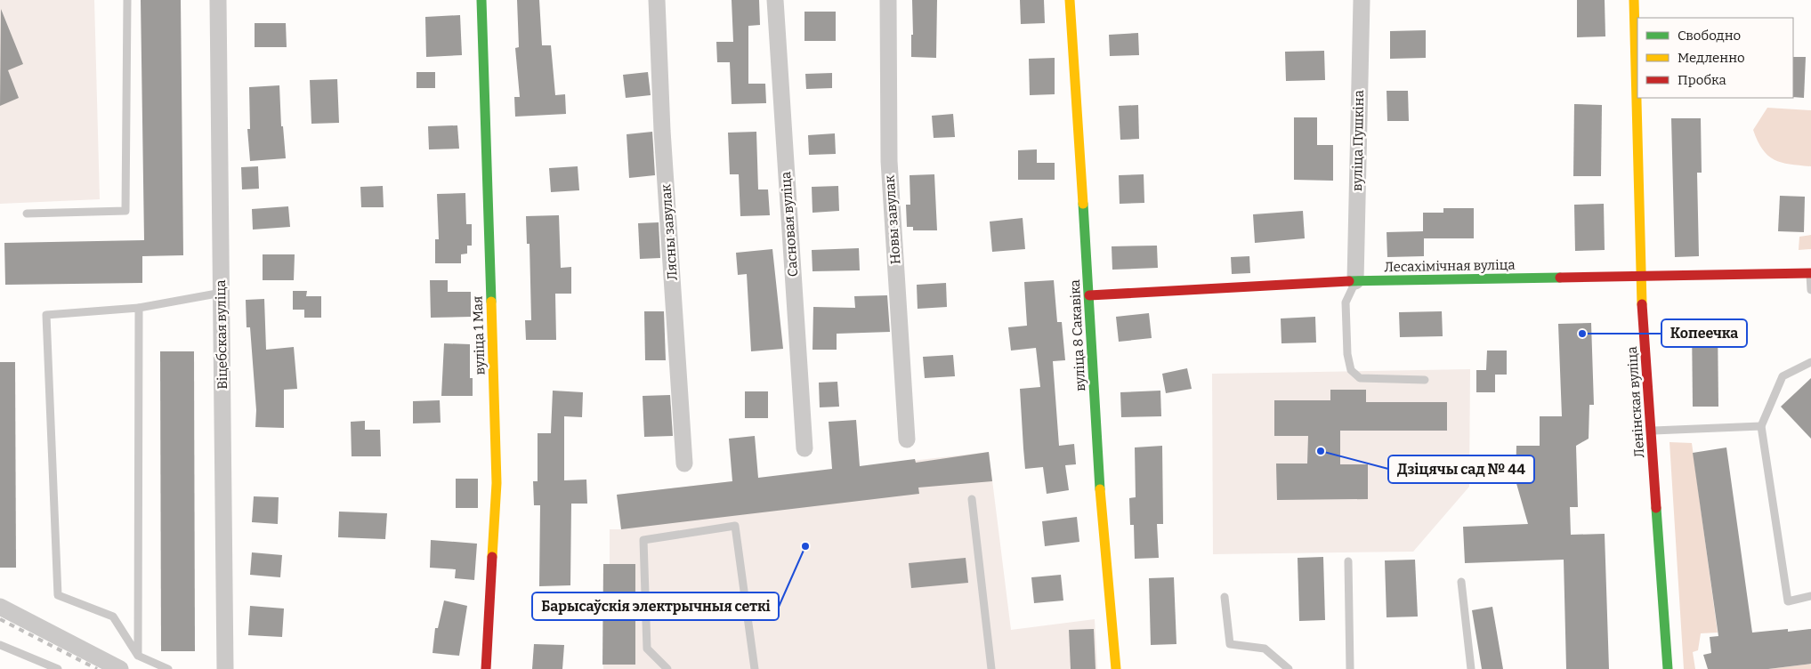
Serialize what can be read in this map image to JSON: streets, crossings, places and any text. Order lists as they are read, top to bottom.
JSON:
{
  "streets": {
    "street": [
      "вуліца Пушкіна",
      "Новы завулак",
      "Сасновая вуліца",
      "Лясны завулак",
      "Лесахімічная вуліца",
      "Віцебская вуліца",
      "вуліца 1 Мая",
      "вуліца 8 Сакавіка",
      "Ленінская вуліца"
    ]
  },
  "crossings": [
    ["вуліца Пушкіна", "Лесахімічная вуліца"],
    ["Лесахімічная вуліца", "вуліца 8 Сакавіка"],
    ["Лесахімічная вуліца", "Ленінская вуліца"]
  ],
  "places": ["Копеечка", "Дзіцячы сад № 44", "Барысаўскія электрычныя сеткі"],
  "legend": ["Свободно", "Медленно", "Пробка"]
}
